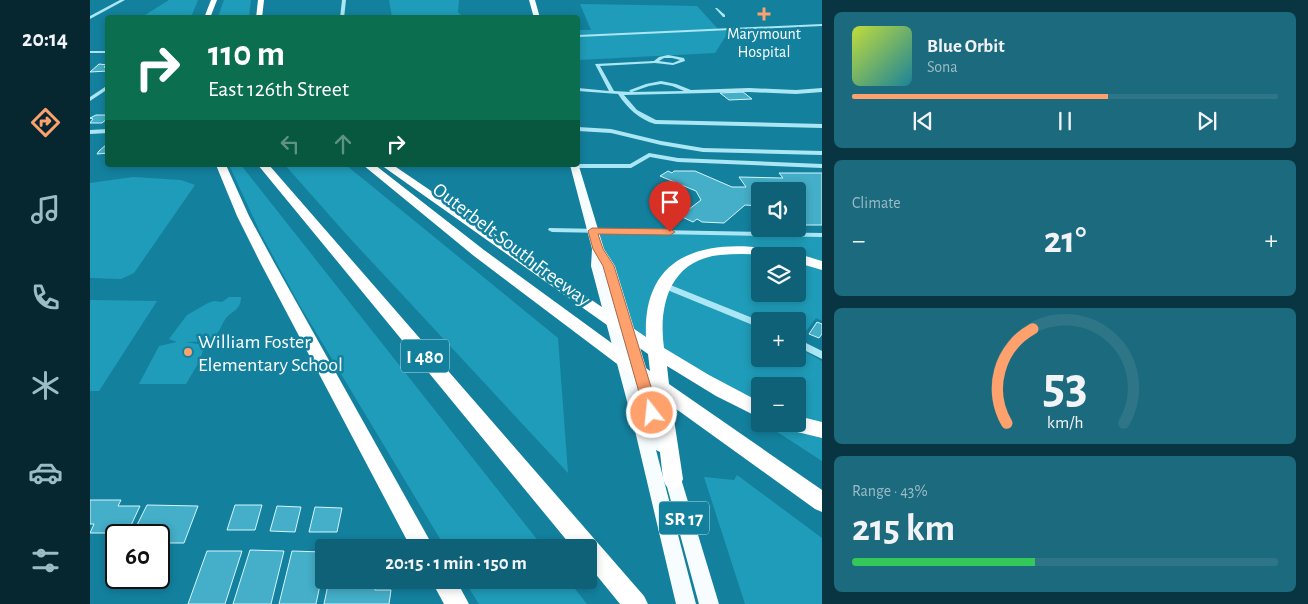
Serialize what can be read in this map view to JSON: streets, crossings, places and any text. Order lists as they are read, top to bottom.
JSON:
{
  "streets": {
    "highway": ["Outerbelt South Freeway", "I 480"],
    "main road": ["SR 17"]
  },
  "places": {
    "health": ["Marymount Hospital"],
    "other": ["William Foster Elementary School"]
  },
  "page": {
    "tabs": "20:14",
    "turn": ["110 m", "East 126th Street"],
    "song": ["Blue Orbit", "Sona"],
    "tile": [
      "Climate",
      ["Range · 43%", "215 km"]
    ],
    "map_buttons": ["+", "−"],
    "heat": ["−", "21°", "+"],
    "limit": "60",
    "trip": "20:15 · 1 min · 150 m",
    "gauge": ["53", "km/h"]
  }
}
